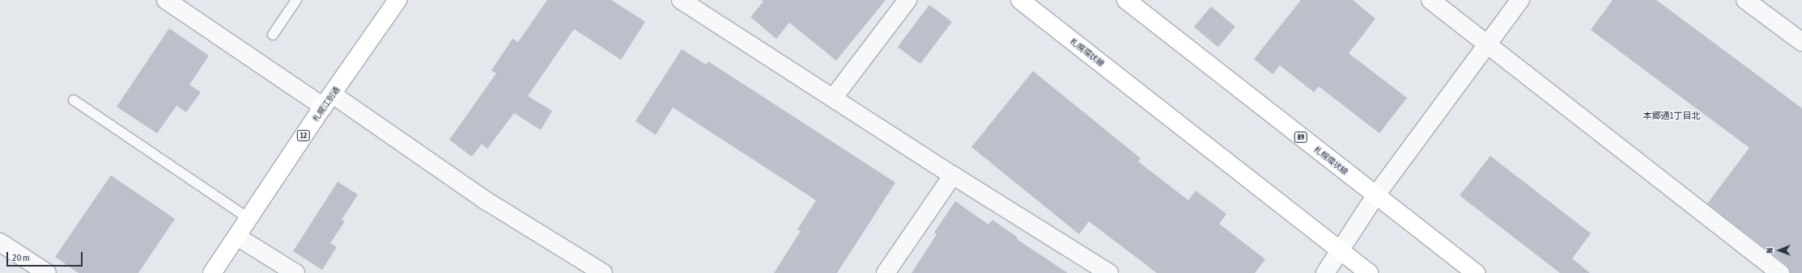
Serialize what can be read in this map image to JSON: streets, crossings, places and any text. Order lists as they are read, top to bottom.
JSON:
{
  "streets": {
    "main road": [
      "札幌環状線",
      "札幌江別通",
      "12",
      "89"
    ]
  },
  "districts": ["本郷通1丁目北"],
  "scale_bar": "20 m",
  "north": "left"
}
